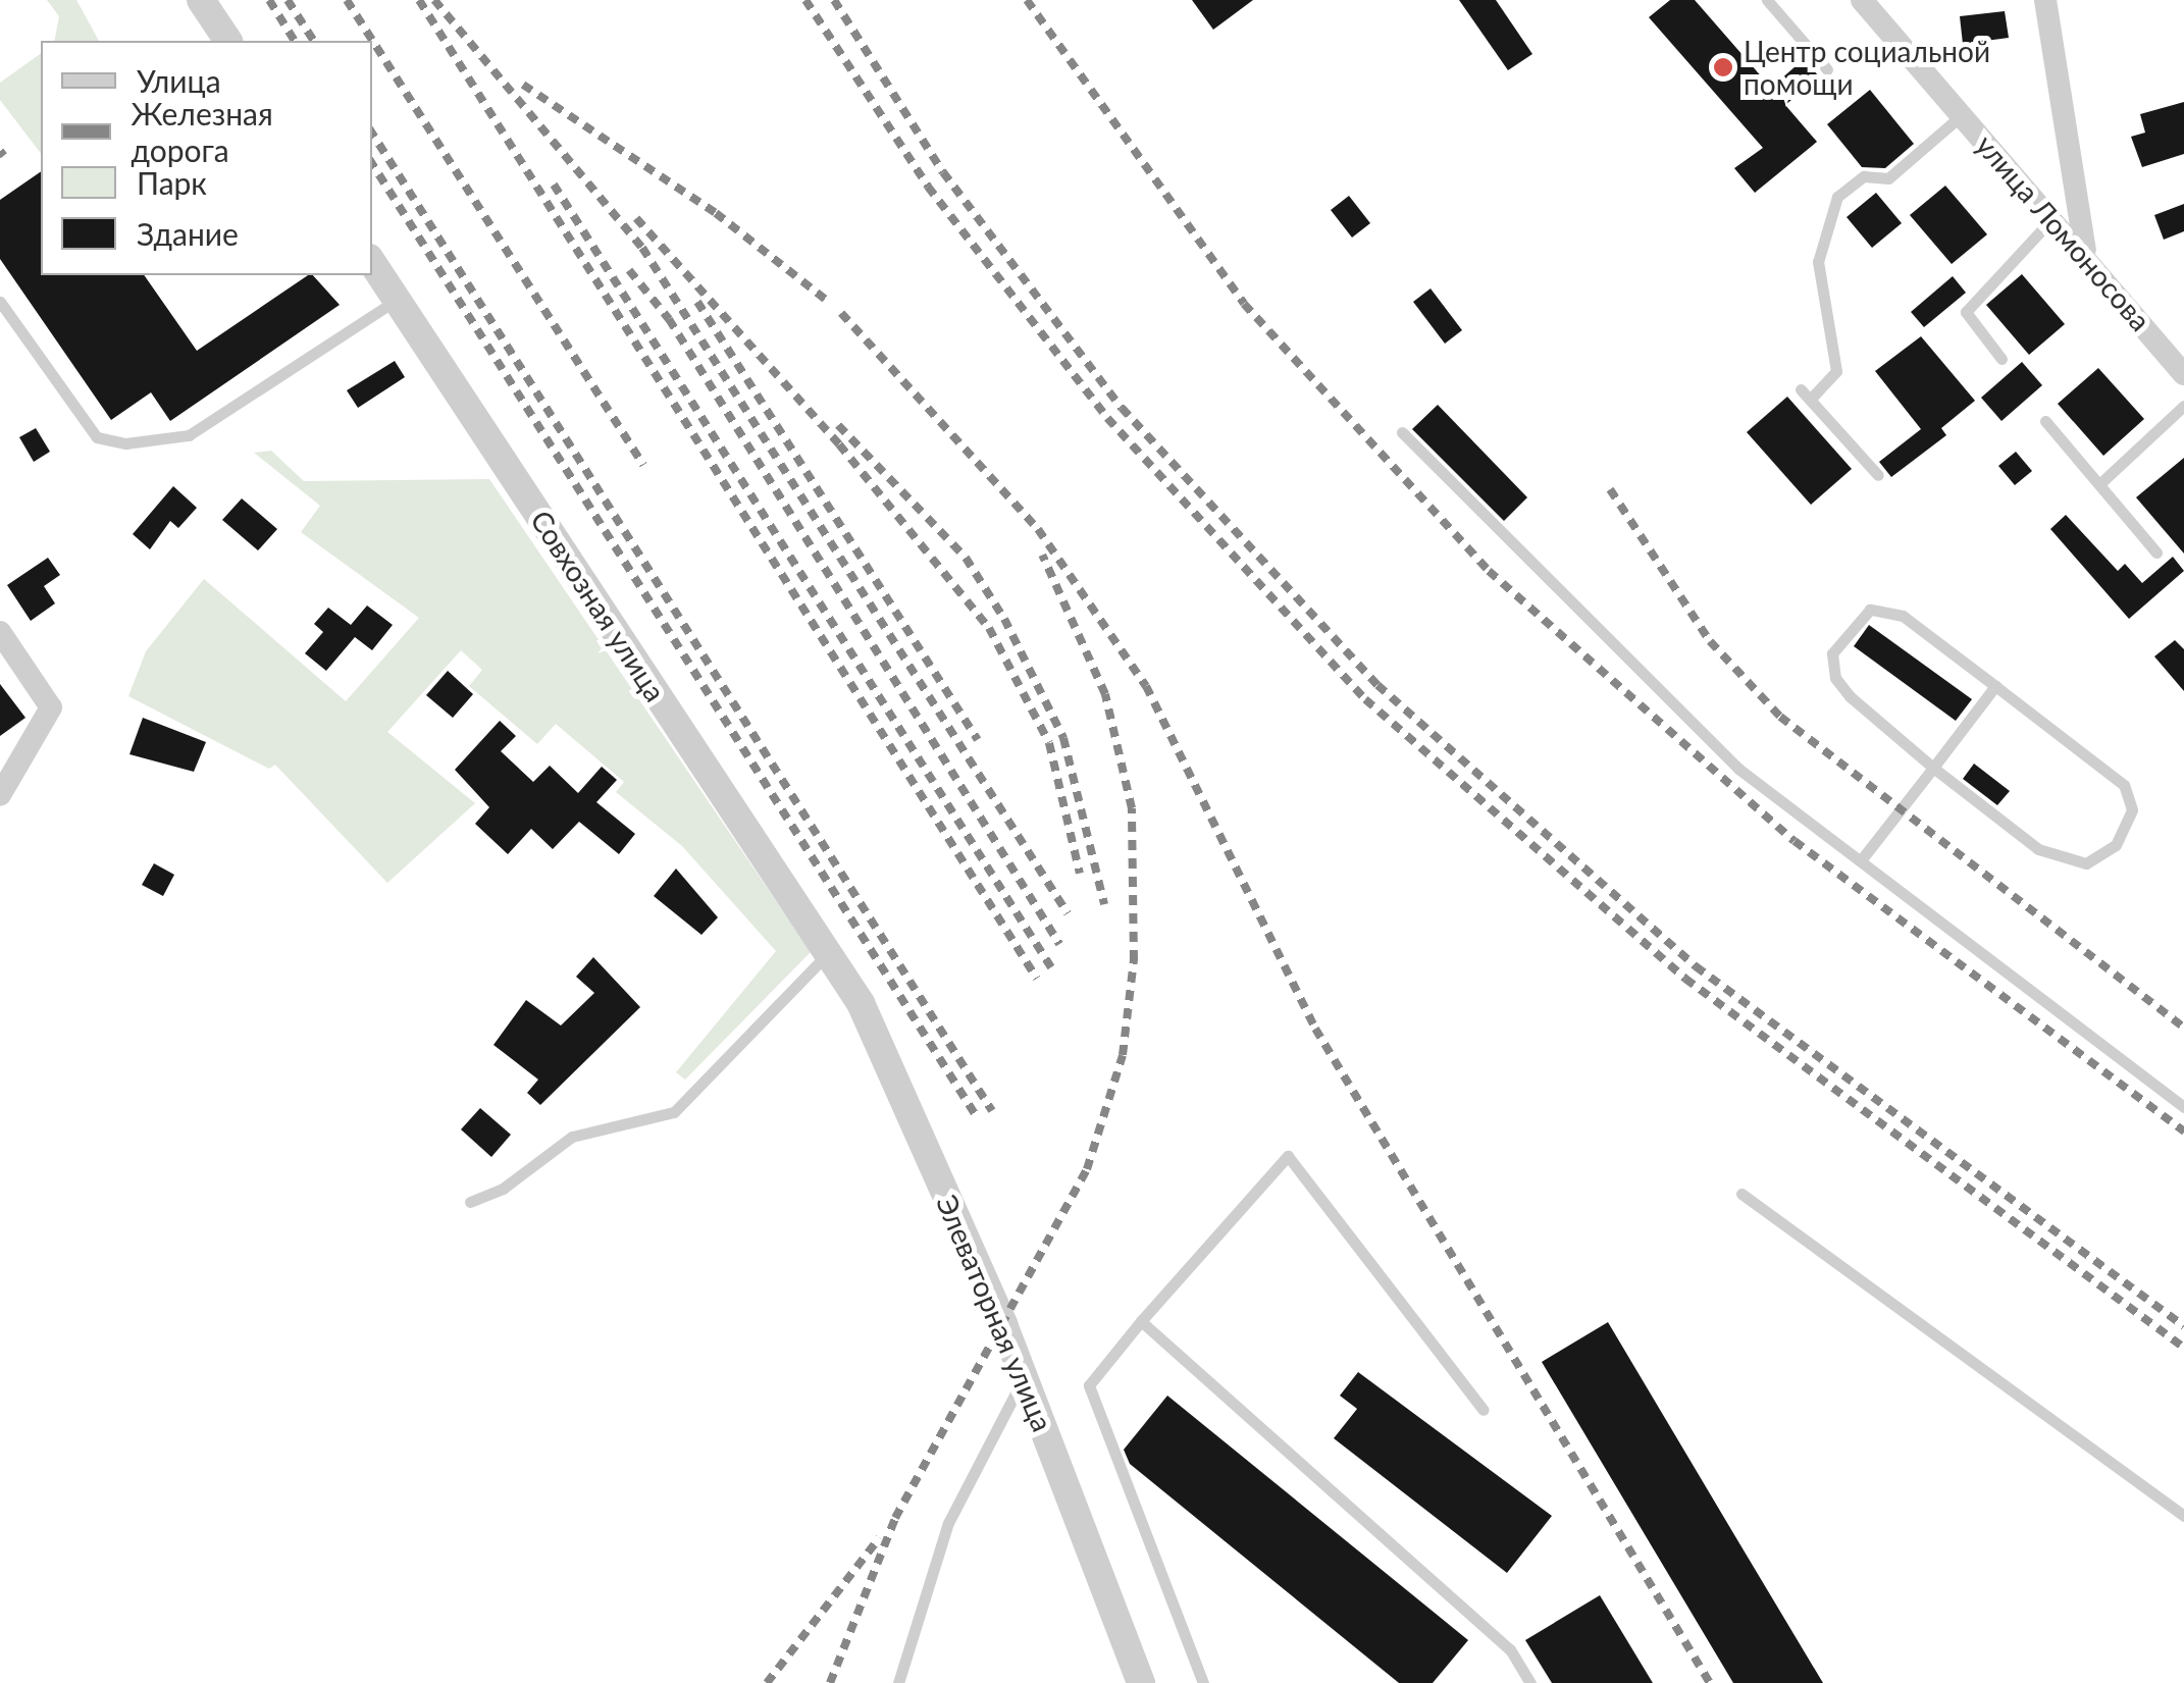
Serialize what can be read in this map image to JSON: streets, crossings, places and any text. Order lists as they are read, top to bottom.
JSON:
{
  "streets": {
    "street": ["улица Ломоносова", "Совхозная улица", "Элеваторная улица"]
  },
  "crossings": [
    ["Совхозная улица", "Элеваторная улица"]
  ],
  "places": ["Центр социальной помощи"],
  "legend": [
    "Улица",
    "Железная дорога",
    "Парк",
    "Здание"
  ]
}
